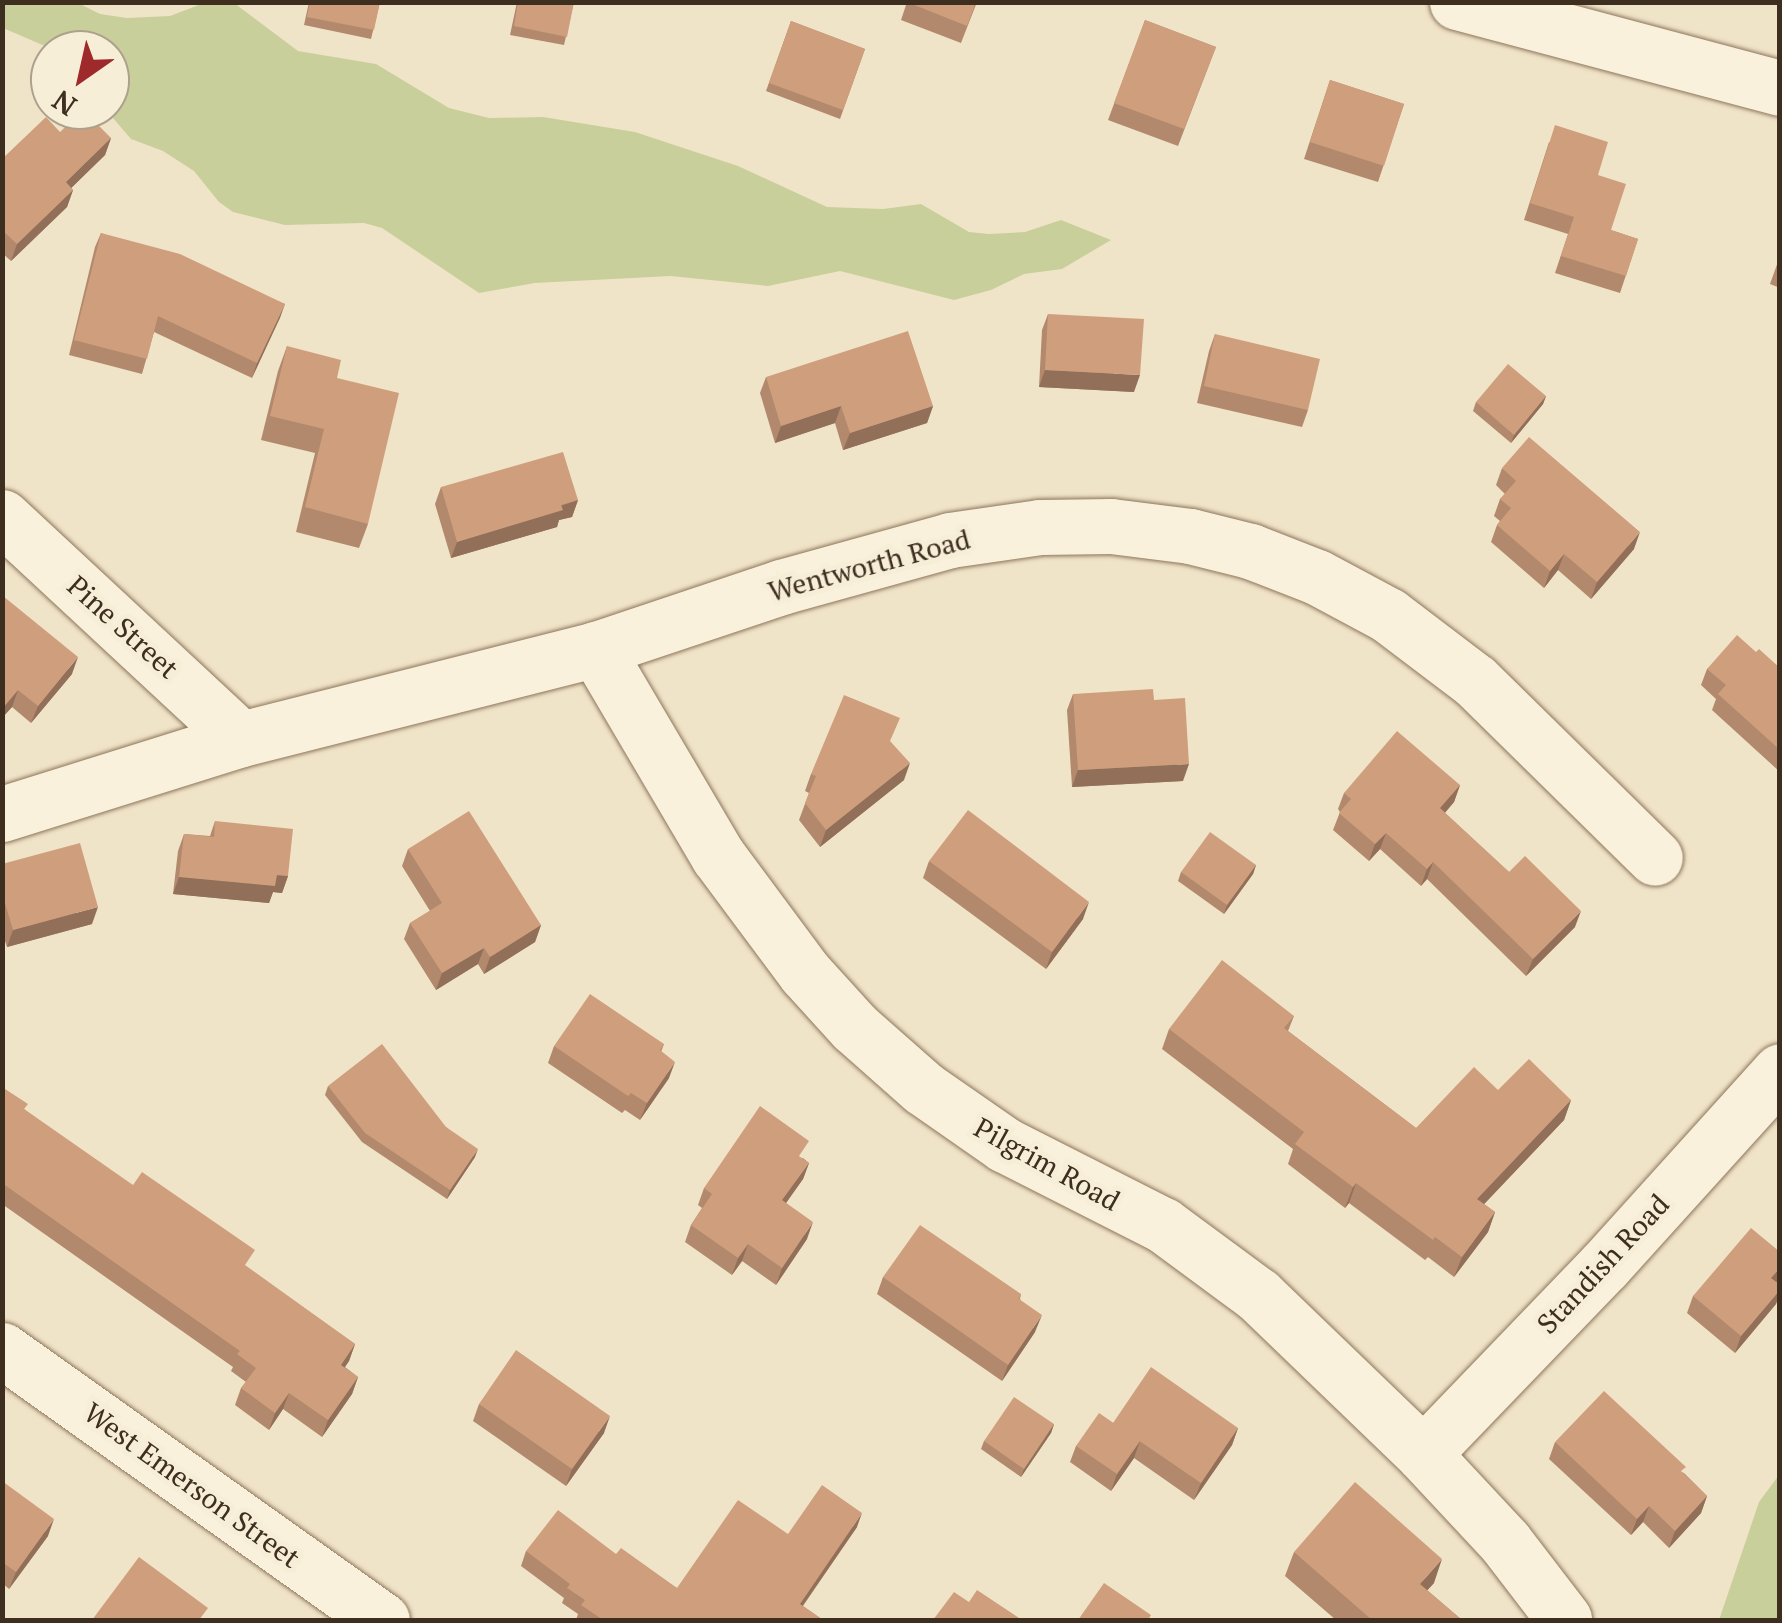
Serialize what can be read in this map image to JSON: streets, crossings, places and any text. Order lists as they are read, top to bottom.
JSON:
{
  "streets": {
    "street": [
      "Wentworth Road",
      "Pine Street",
      "Pilgrim Road",
      "Standish Road",
      "West Emerson Street"
    ]
  },
  "crossings": [
    ["Wentworth Road", "Pine Street"],
    ["Wentworth Road", "Pilgrim Road"],
    ["Pilgrim Road", "Standish Road"]
  ],
  "north": "bottom left"
}
